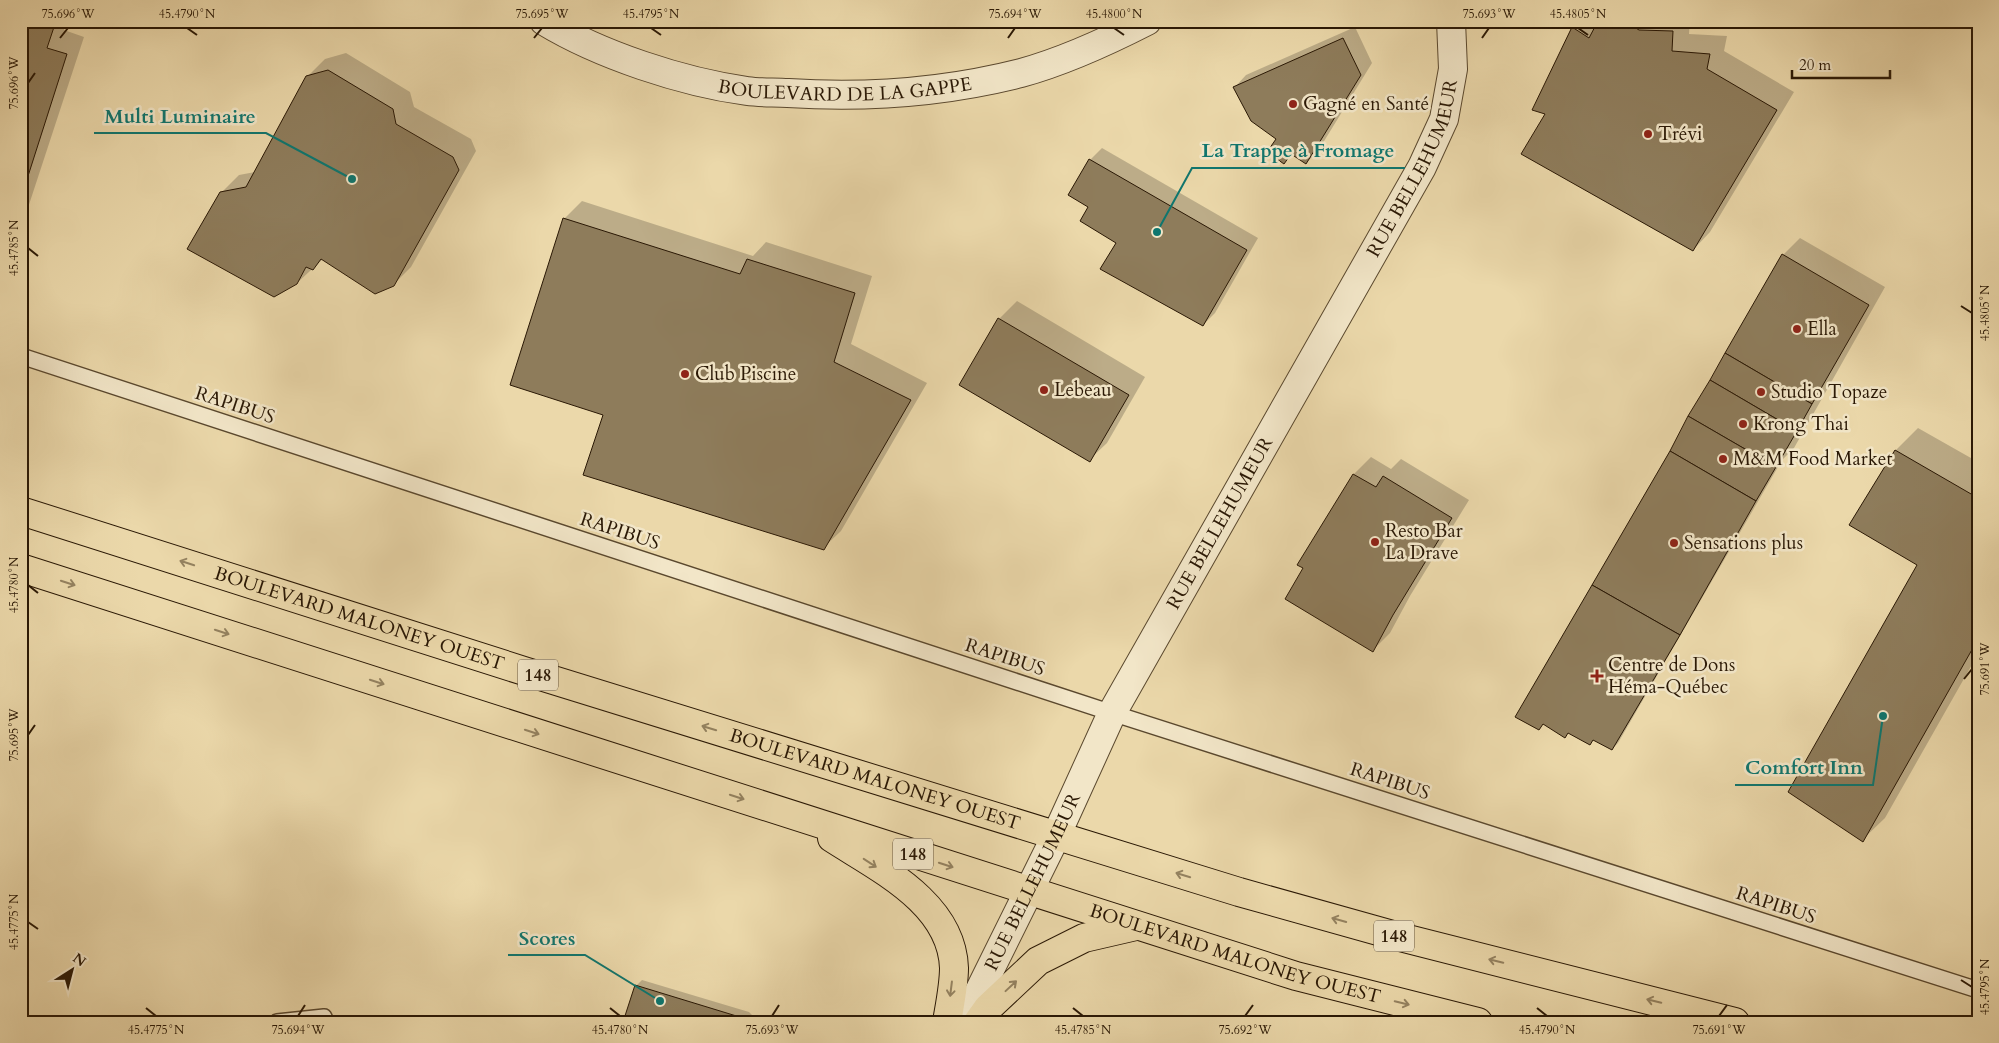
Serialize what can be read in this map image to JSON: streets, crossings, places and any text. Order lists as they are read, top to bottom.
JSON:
{
  "streets": {
    "main road": ["BOULEVARD MALONEY OUEST", "148"],
    "street": ["BOULEVARD DE LA GAPPE", "RUE BELLEHUMEUR"],
    "lane": ["RAPIBUS"]
  },
  "crossings": [
    ["RUE BELLEHUMEUR", "RAPIBUS"],
    ["RUE BELLEHUMEUR", "BOULEVARD MALONEY OUEST"]
  ],
  "places": {
    "other": [
      "Gagné en Santé",
      "Trévi",
      "Multi Luminaire",
      "La Trappe à Fromage",
      "Ella",
      "Club Piscine",
      "Lebeau",
      "Studio Topaze",
      "Krong Thai",
      "M&M Food Market",
      "Resto Bar La Drave",
      "Sensations plus",
      "Comfort Inn",
      "Scores"
    ],
    "health": ["Centre de Dons Héma-Québec"]
  },
  "scale_bar": "20 m",
  "north": "top right",
  "coordinates": [
    "75.696°W",
    "45.4790°N",
    "75.695°W",
    "45.4795°N",
    "75.694°W",
    "45.4800°N",
    "75.693°W",
    "45.4805°N",
    "45.4785°N",
    "45.4780°N",
    "75.691°W",
    "45.4775°N",
    "75.692°W"
  ]
}
